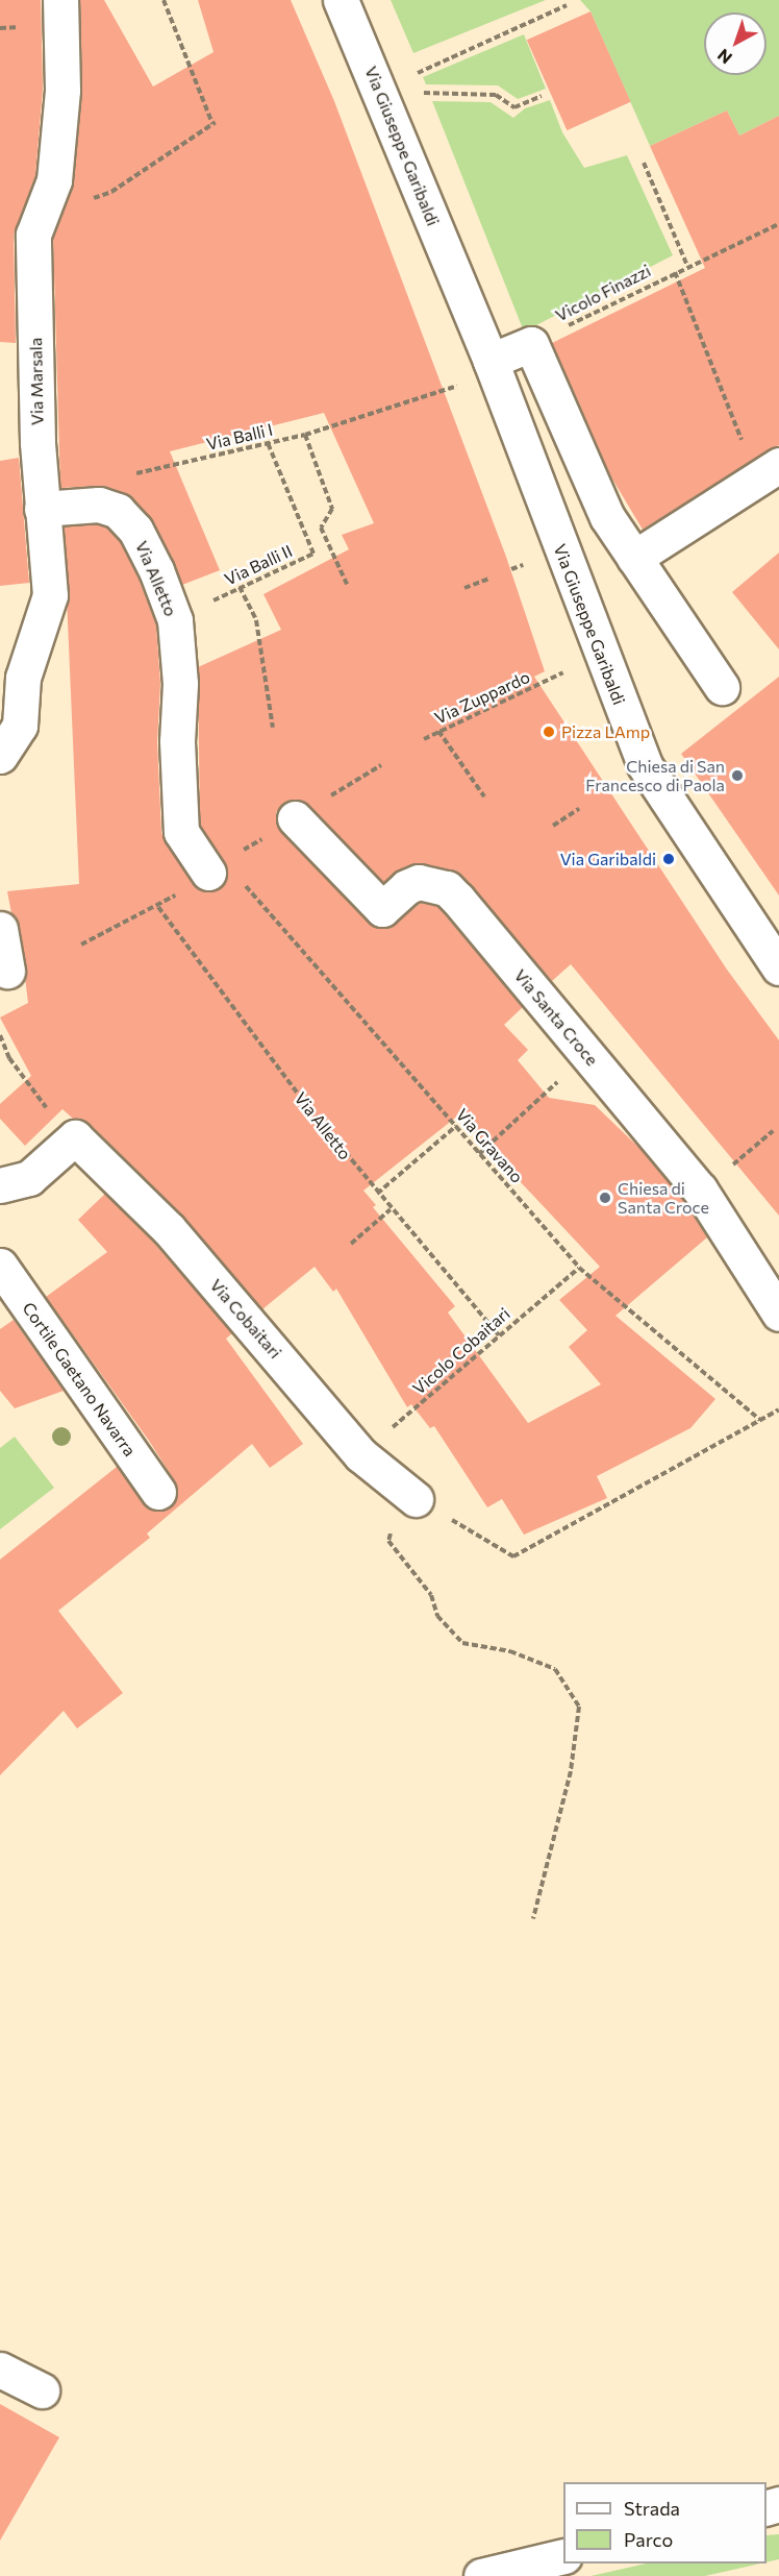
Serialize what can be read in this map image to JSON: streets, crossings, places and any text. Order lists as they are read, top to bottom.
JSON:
{
  "streets": {
    "street": [
      "Via Giuseppe Garibaldi",
      "Via Marsala",
      "Via Alletto",
      "Via Santa Croce",
      "Via Cobaitari",
      "Cortile Gaetano Navarra"
    ],
    "path": [
      "Vicolo Finazzi",
      "Via Balli I",
      "Via Balli II",
      "Via Zuppardo",
      "Via Gravano",
      "Vicolo Cobaitari"
    ]
  },
  "crossings": [
    ["Via Marsala", "Via Alletto"],
    ["Via Balli I", "Via Balli II"],
    ["Via Balli II", "Via Alletto"],
    ["Via Alletto", "Via Gravano"],
    ["Via Alletto", "Vicolo Cobaitari"],
    ["Via Gravano", "Vicolo Cobaitari"],
    ["Via Cobaitari", "Vicolo Cobaitari"]
  ],
  "places": [
    "Pizza LAmp",
    "Chiesa di San Francesco di Paola",
    "Via Garibaldi",
    "Chiesa di Santa Croce"
  ],
  "legend": ["Strada", "Parco"],
  "north": "bottom left"
}
